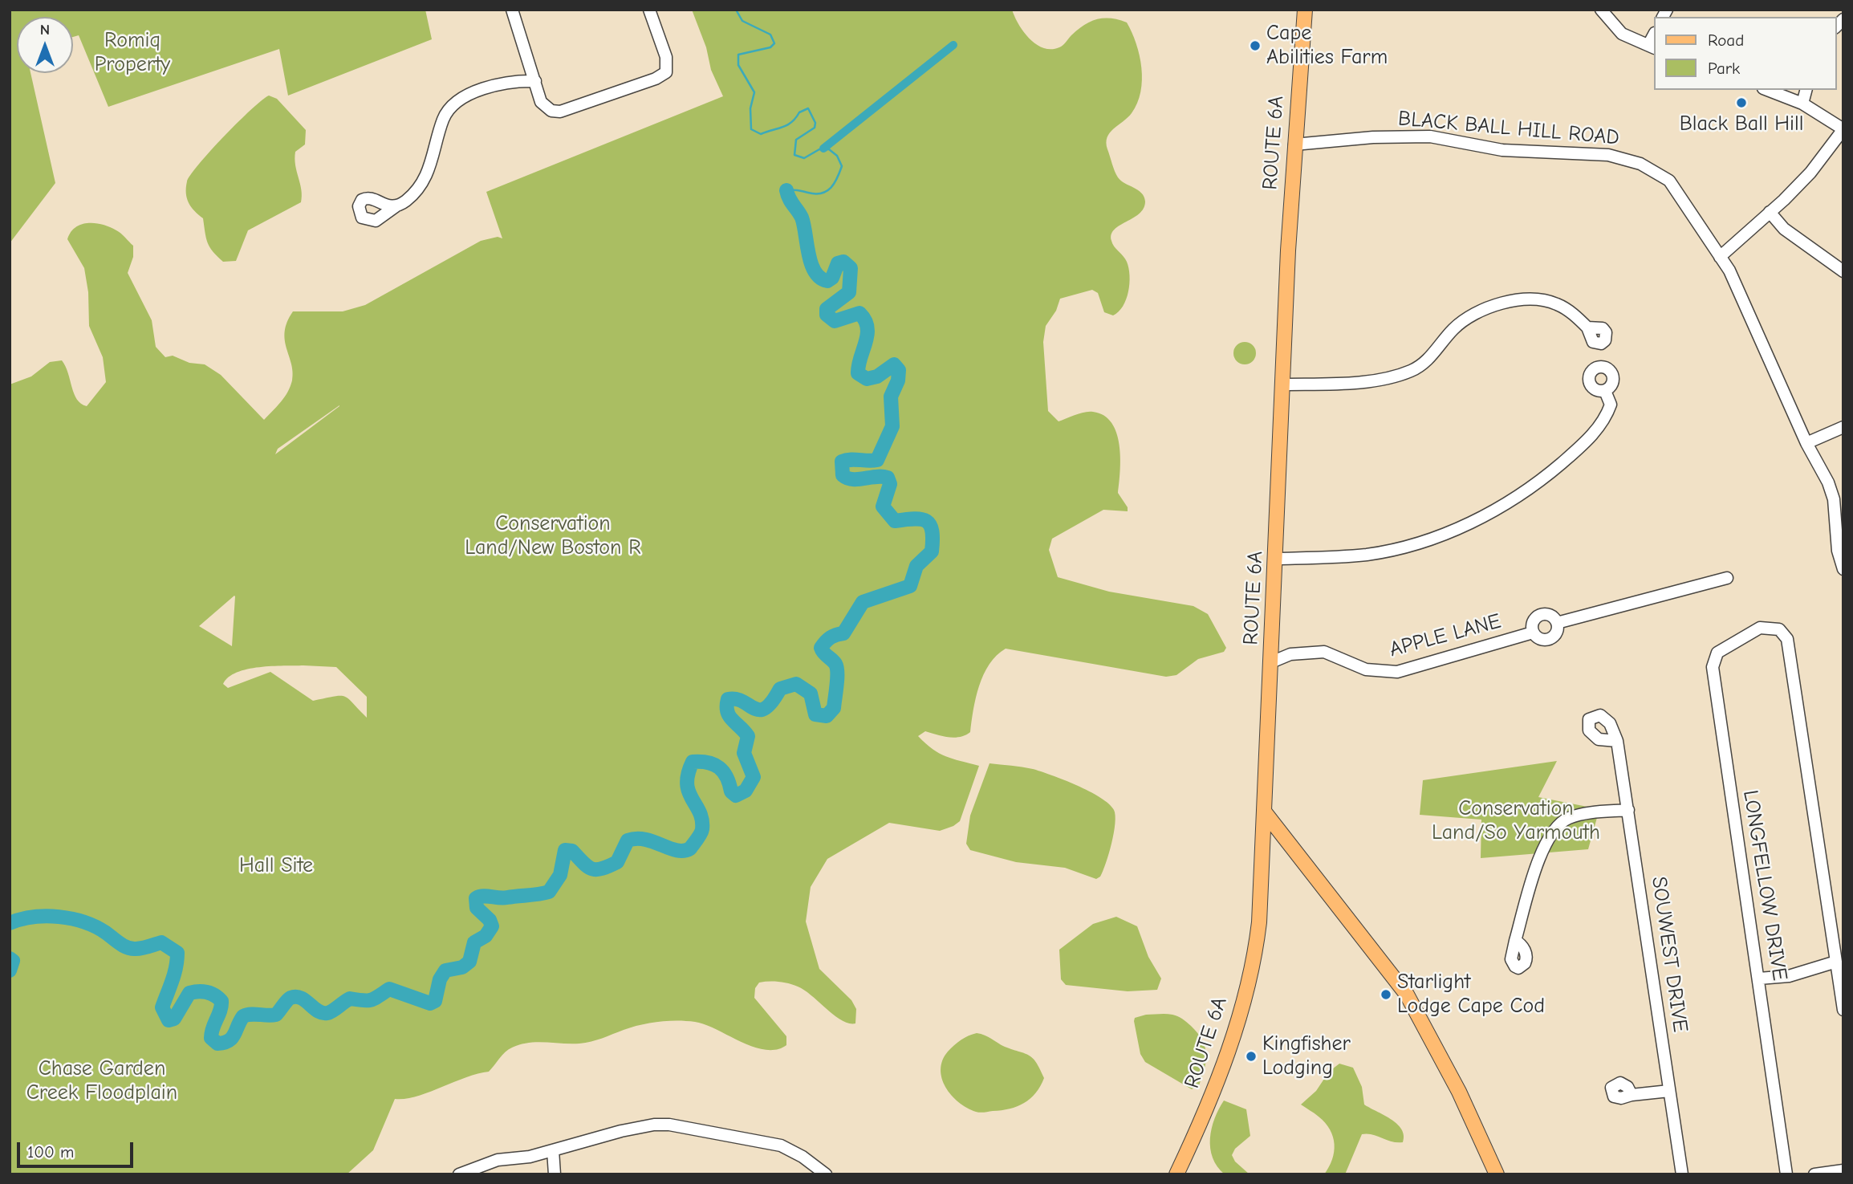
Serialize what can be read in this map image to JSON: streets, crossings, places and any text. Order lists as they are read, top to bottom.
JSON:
{
  "streets": {
    "main road": ["ROUTE 6A"],
    "street": [
      "BLACK BALL HILL ROAD",
      "APPLE LANE",
      "LONGFELLOW DRIVE",
      "SOUWEST DRIVE"
    ]
  },
  "crossings": [
    ["BLACK BALL HILL ROAD", "ROUTE 6A"],
    ["ROUTE 6A", "APPLE LANE"]
  ],
  "parks": [
    "Romiq Property",
    "Conservation Land/New Boston R",
    "Conservation Land/So Yarmouth",
    "Hall Site",
    "Chase Garden Creek Floodplain"
  ],
  "places": [
    "Cape Abilities Farm",
    "Black Ball Hill",
    "Starlight Lodge Cape Cod",
    "Kingfisher Lodging"
  ],
  "legend": ["Road", "Park"],
  "scale_bar": "100 m",
  "north": "top"
}
